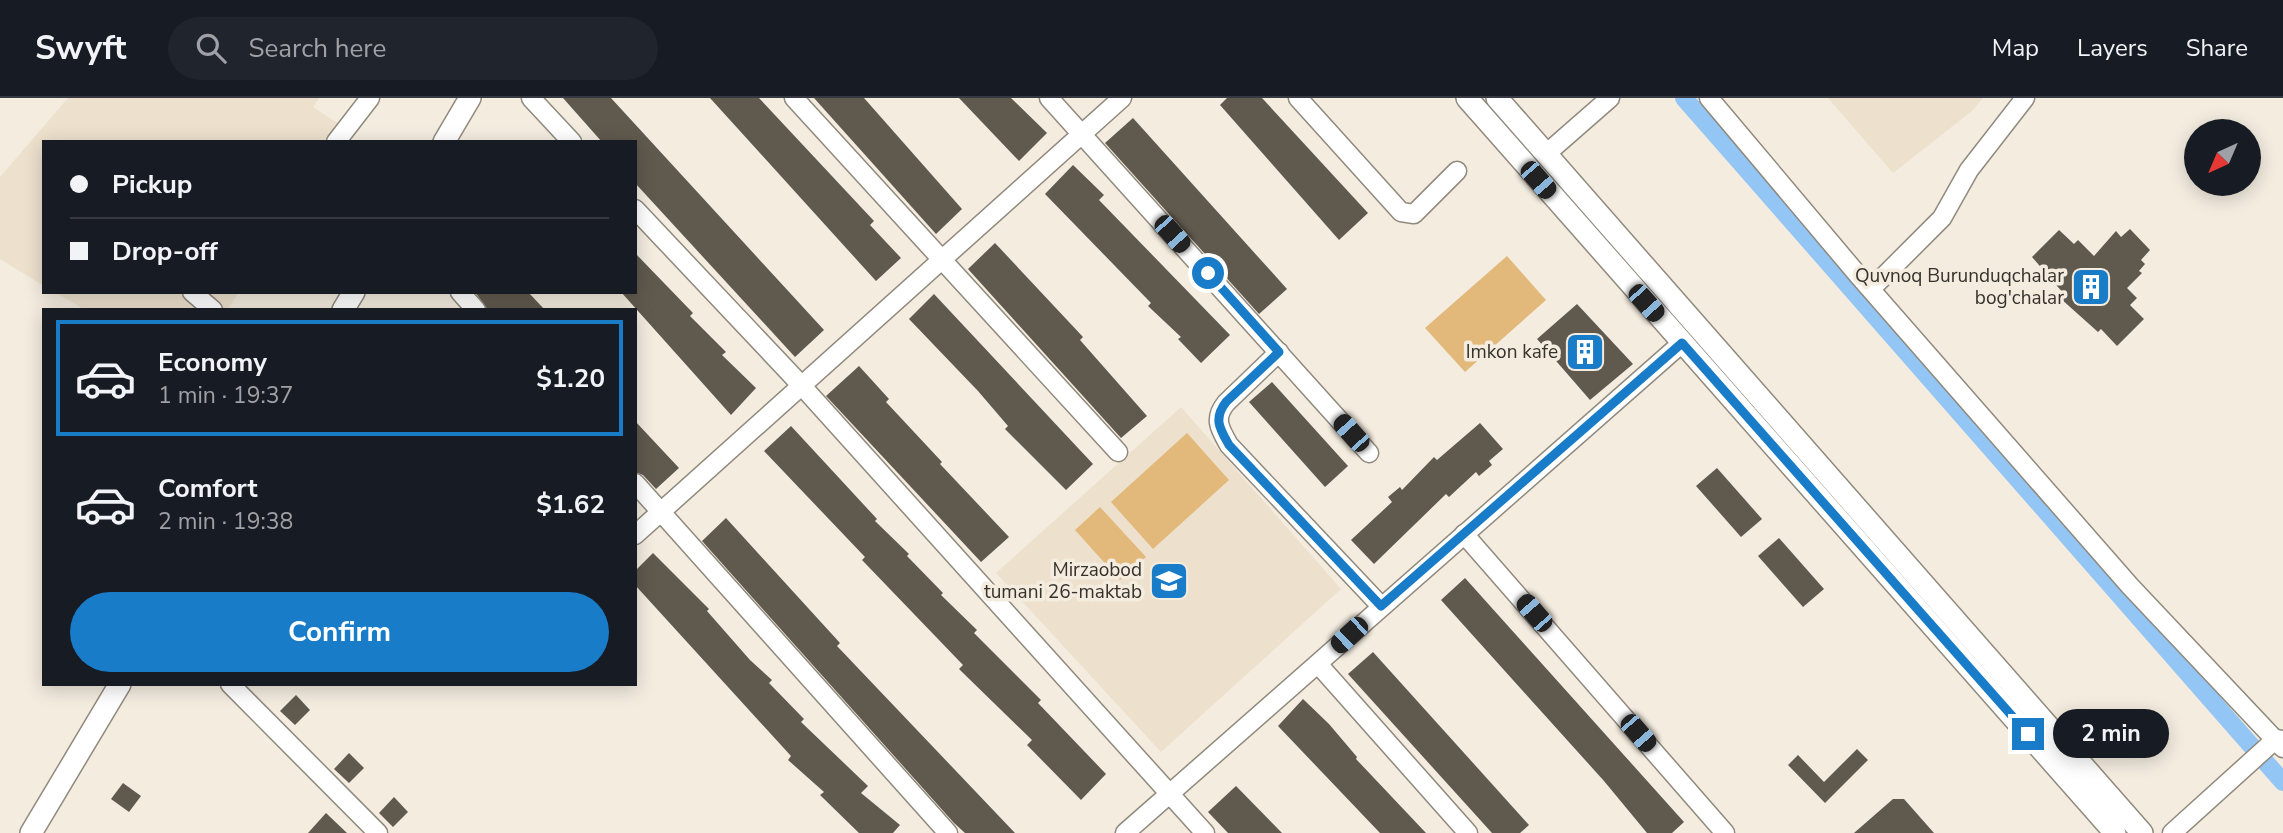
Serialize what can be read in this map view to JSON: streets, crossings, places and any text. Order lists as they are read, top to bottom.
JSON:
{
  "places": {
    "building": ["Quvnoq Burunduqchalar bog'chalar", "Imkon kafe"],
    "school or university": ["Mirzaobod tumani 26-maktab"]
  },
  "north": "bottom left",
  "page": {
    "header": "Swyft",
    "search": "Search here",
    "nav": ["Map", "Layers", "Share"],
    "banner": ["Pickup", "Drop-off"],
    "list": [
      {
        "name": "Economy",
        "note": "1 min · 19:37",
        "value": "$1.20"
      },
      {
        "name": "Comfort",
        "note": "2 min · 19:38",
        "value": "$1.62"
      }
    ],
    "buttons": "Confirm",
    "bubble": "2 min"
  }
}
